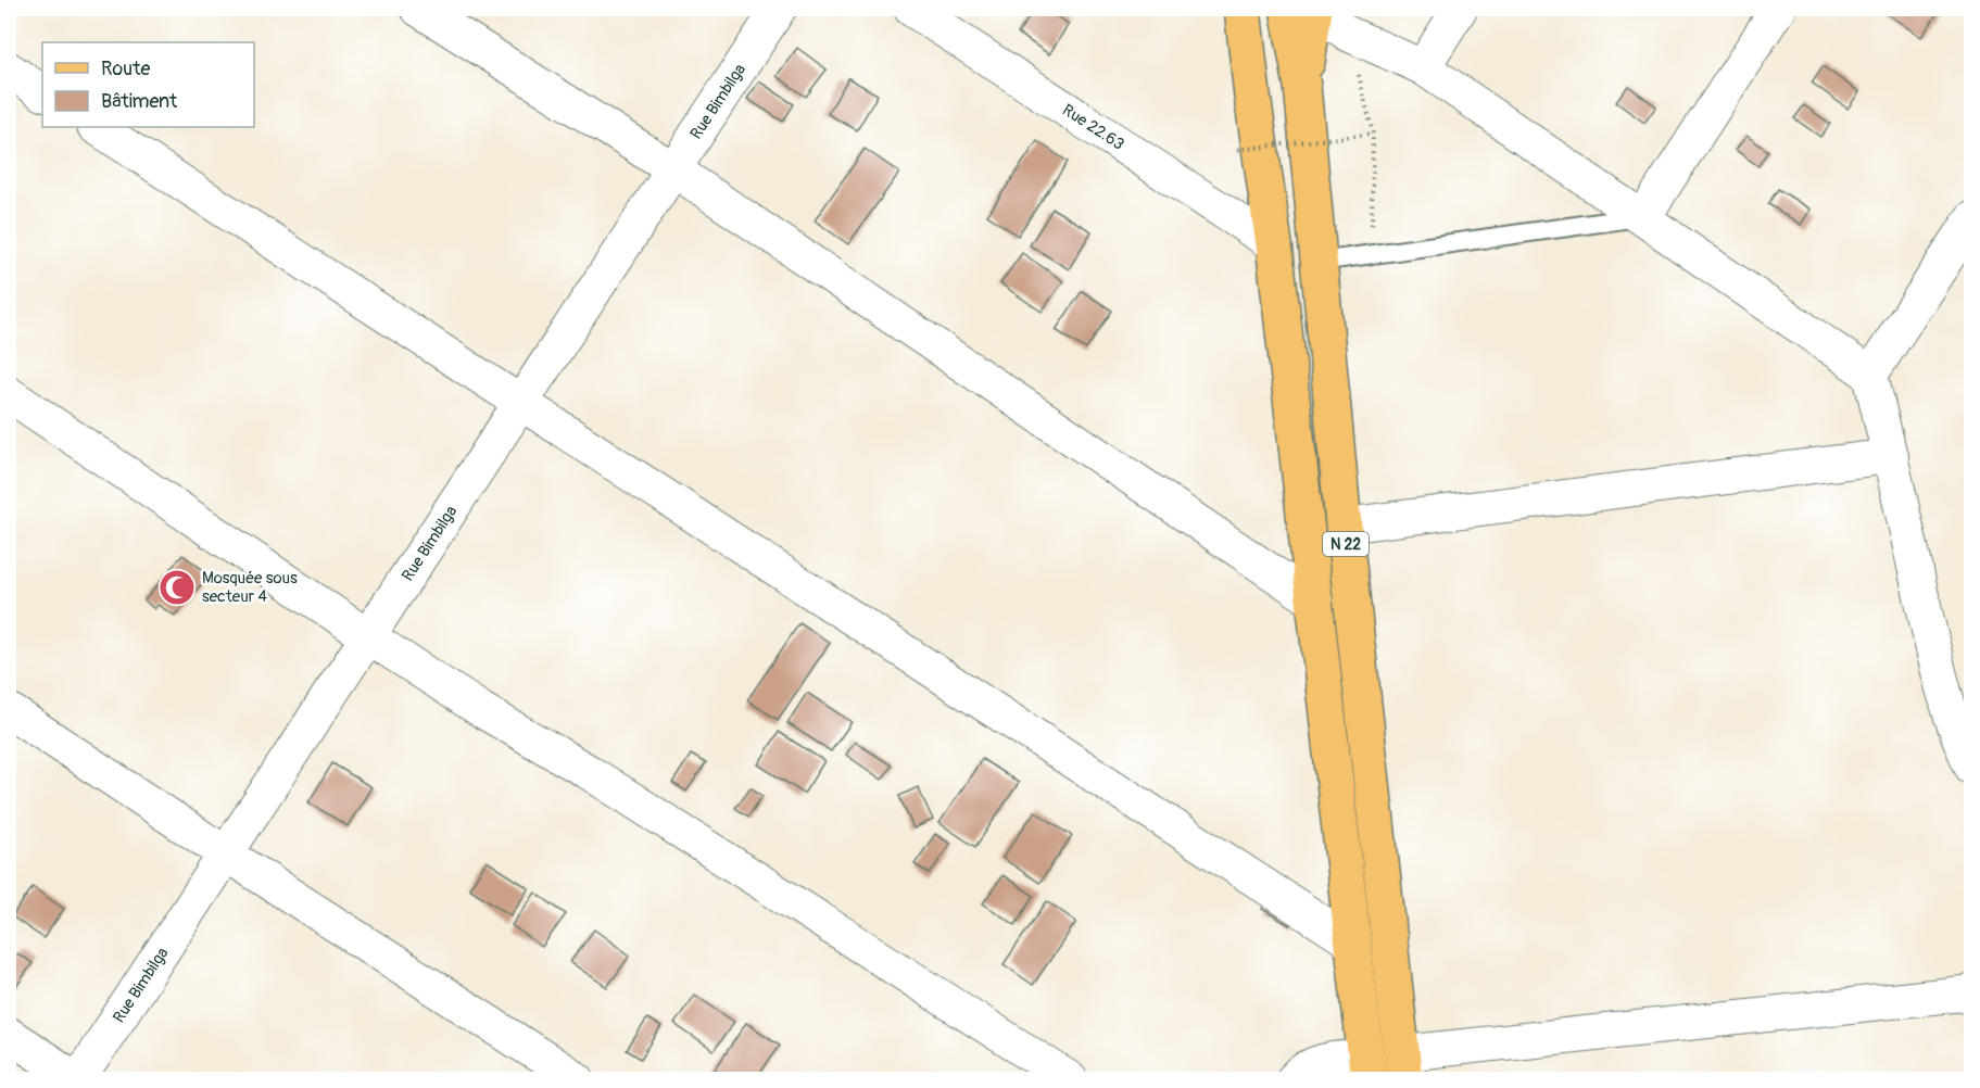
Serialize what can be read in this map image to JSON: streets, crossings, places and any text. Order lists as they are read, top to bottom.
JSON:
{
  "streets": {
    "main road": ["N 22"],
    "street": ["Rue Bimbilga", "Rue 22.63"]
  },
  "crossings": [
    ["Rue 22.63", "N 22"]
  ],
  "places": {
    "mosque": ["Mosquée sous secteur 4"]
  },
  "legend": ["Route", "Bâtiment"]
}
